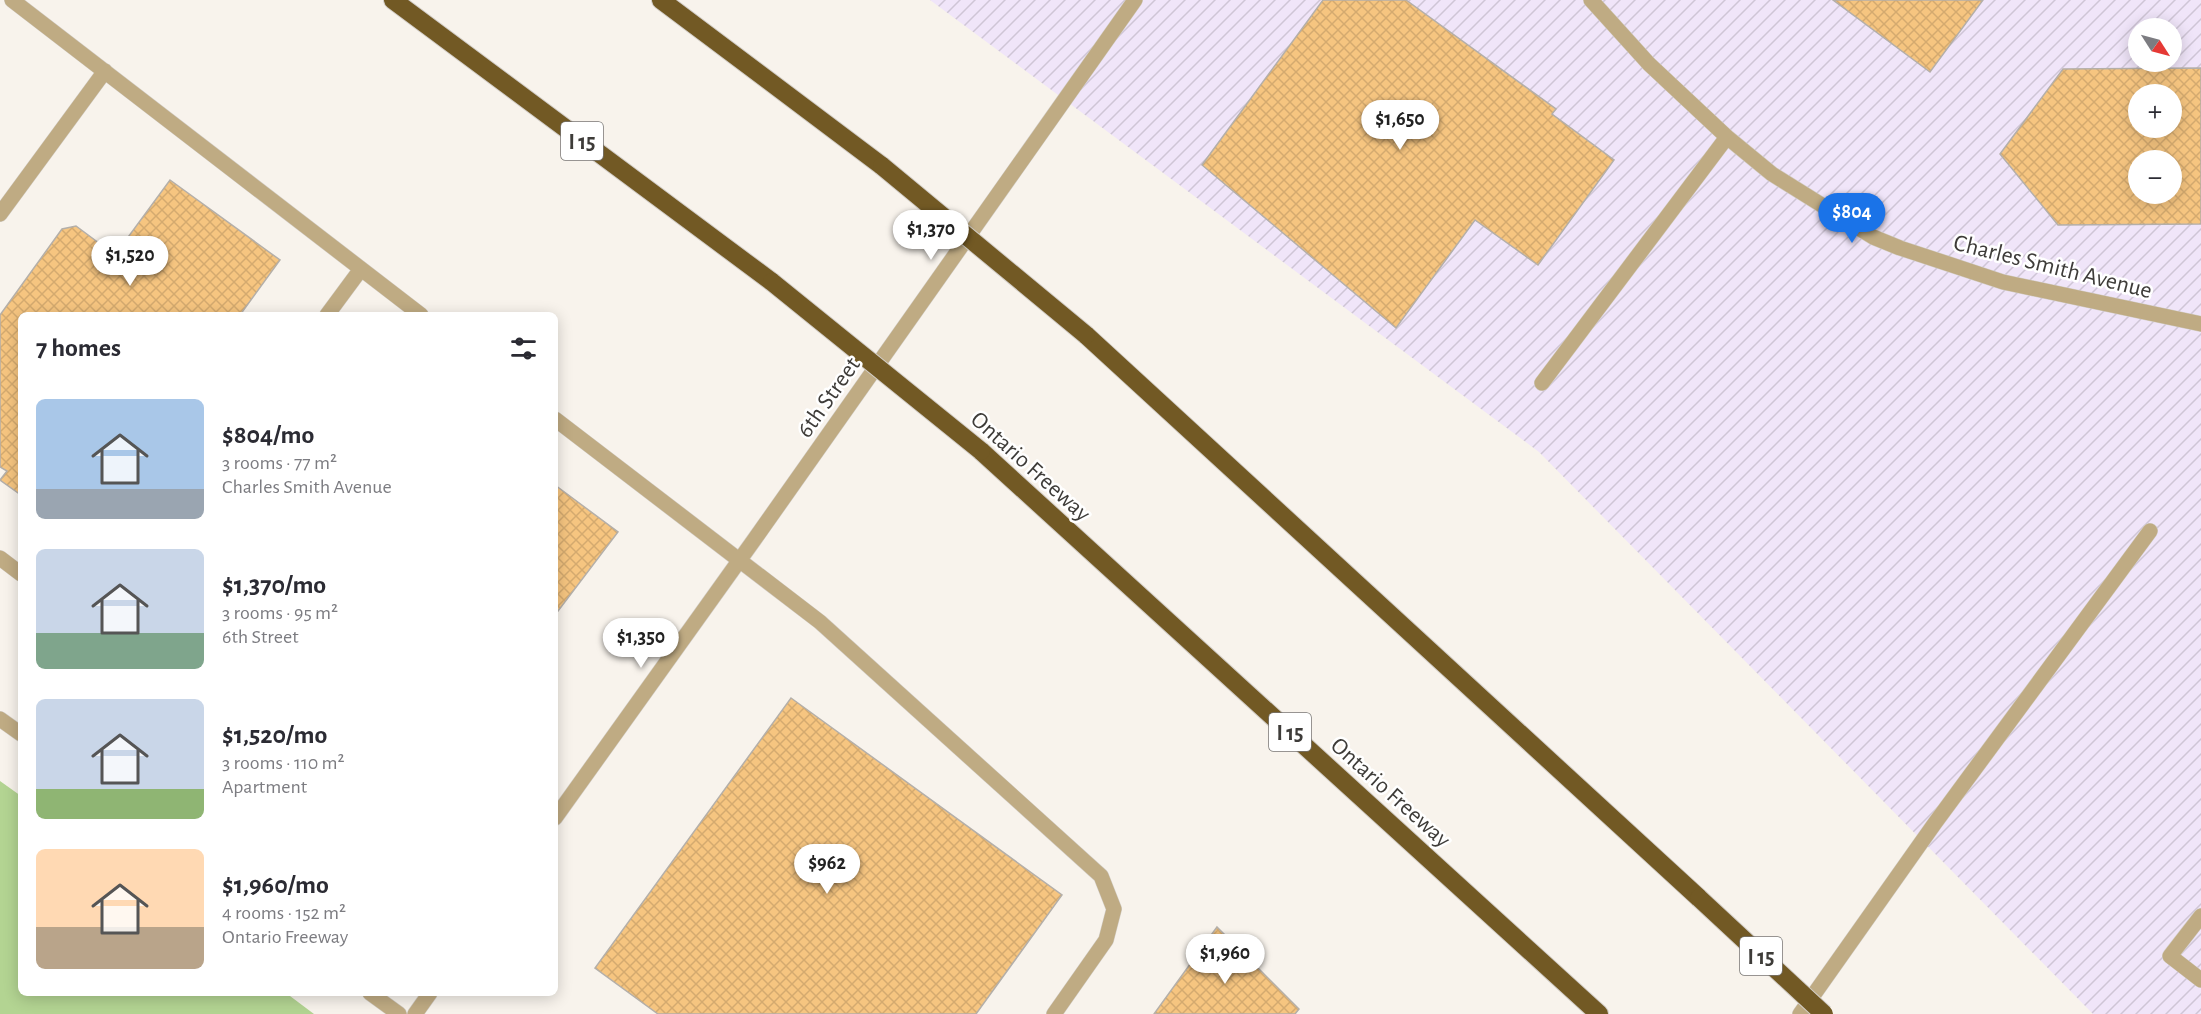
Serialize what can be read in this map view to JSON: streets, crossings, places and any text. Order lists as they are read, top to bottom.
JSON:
{
  "streets": {
    "highway": ["I 15", "Ontario Freeway"],
    "street": ["Charles Smith Avenue", "6th Street"]
  },
  "north": "bottom right",
  "page": {
    "map_buttons": ["+", "−"],
    "price": [
      "$1,650",
      "$804",
      "$1,370",
      "$1,520",
      "$1,350",
      "$962",
      "$1,960"
    ],
    "heading": "7 homes",
    "list": [
      {
        "name": "$804/mo",
        "note": "3 rooms · 77 m² · Charles Smith Avenue"
      },
      {
        "name": "$1,370/mo",
        "note": "3 rooms · 95 m² · 6th Street"
      },
      {
        "name": "$1,520/mo",
        "note": "3 rooms · 110 m² · Apartment"
      },
      {
        "name": "$1,960/mo",
        "note": "4 rooms · 152 m² · Ontario Freeway"
      }
    ]
  }
}
